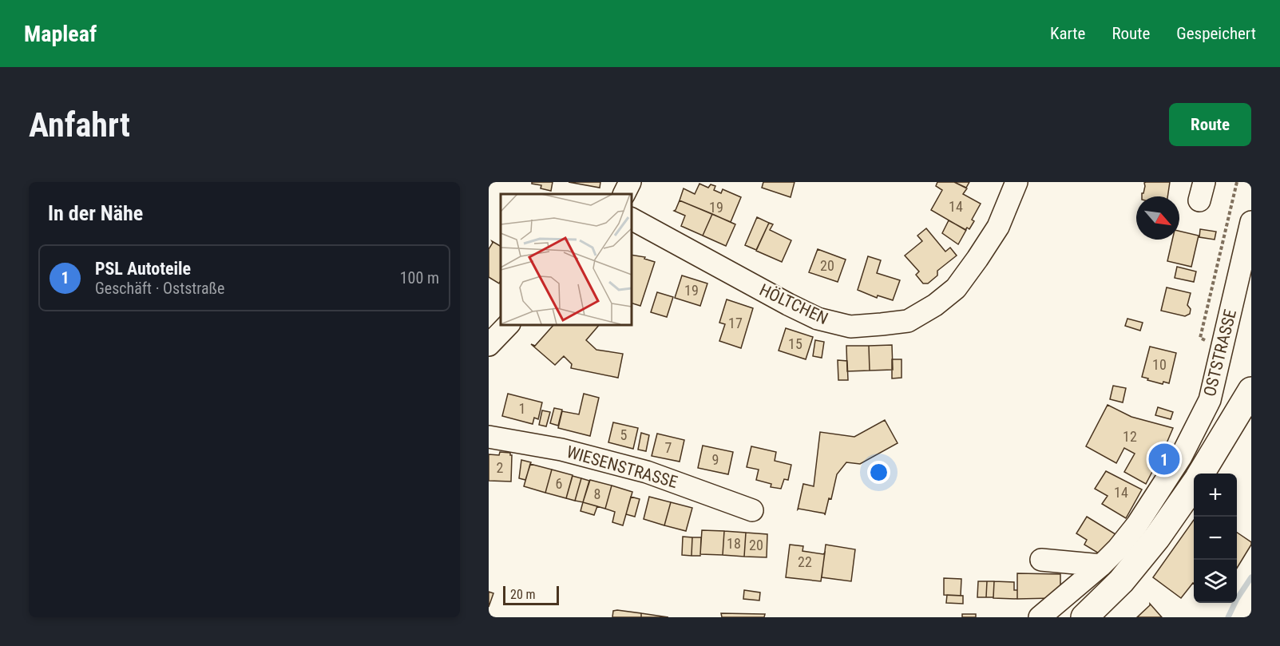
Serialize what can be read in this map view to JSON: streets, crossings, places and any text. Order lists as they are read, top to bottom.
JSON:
{
  "streets": {
    "main road": ["OSTSTRASSE"],
    "street": ["HÖLTCHEN", "WIESENSTRASSE"]
  },
  "house_numbers": [
    "14",
    "19",
    "20",
    "19",
    "17",
    "15",
    "10",
    "1",
    "5",
    "12",
    "7",
    "9",
    "2",
    "6",
    "14",
    "8",
    "18",
    "20",
    "22"
  ],
  "scale_bar": "20 m",
  "north": "bottom right",
  "page": {
    "header": "Mapleaf",
    "nav": ["Karte", "Route", "Gespeichert"],
    "buttons": "Route",
    "title": "Anfahrt",
    "heading": "In der Nähe",
    "list": [
      {
        "mark": "1",
        "name": "PSL Autoteile",
        "note": "Geschäft · Oststraße",
        "value": "100 m"
      }
    ],
    "pins": "1",
    "map_buttons": ["+", "−"],
    "scale": "20 m"
  }
}
